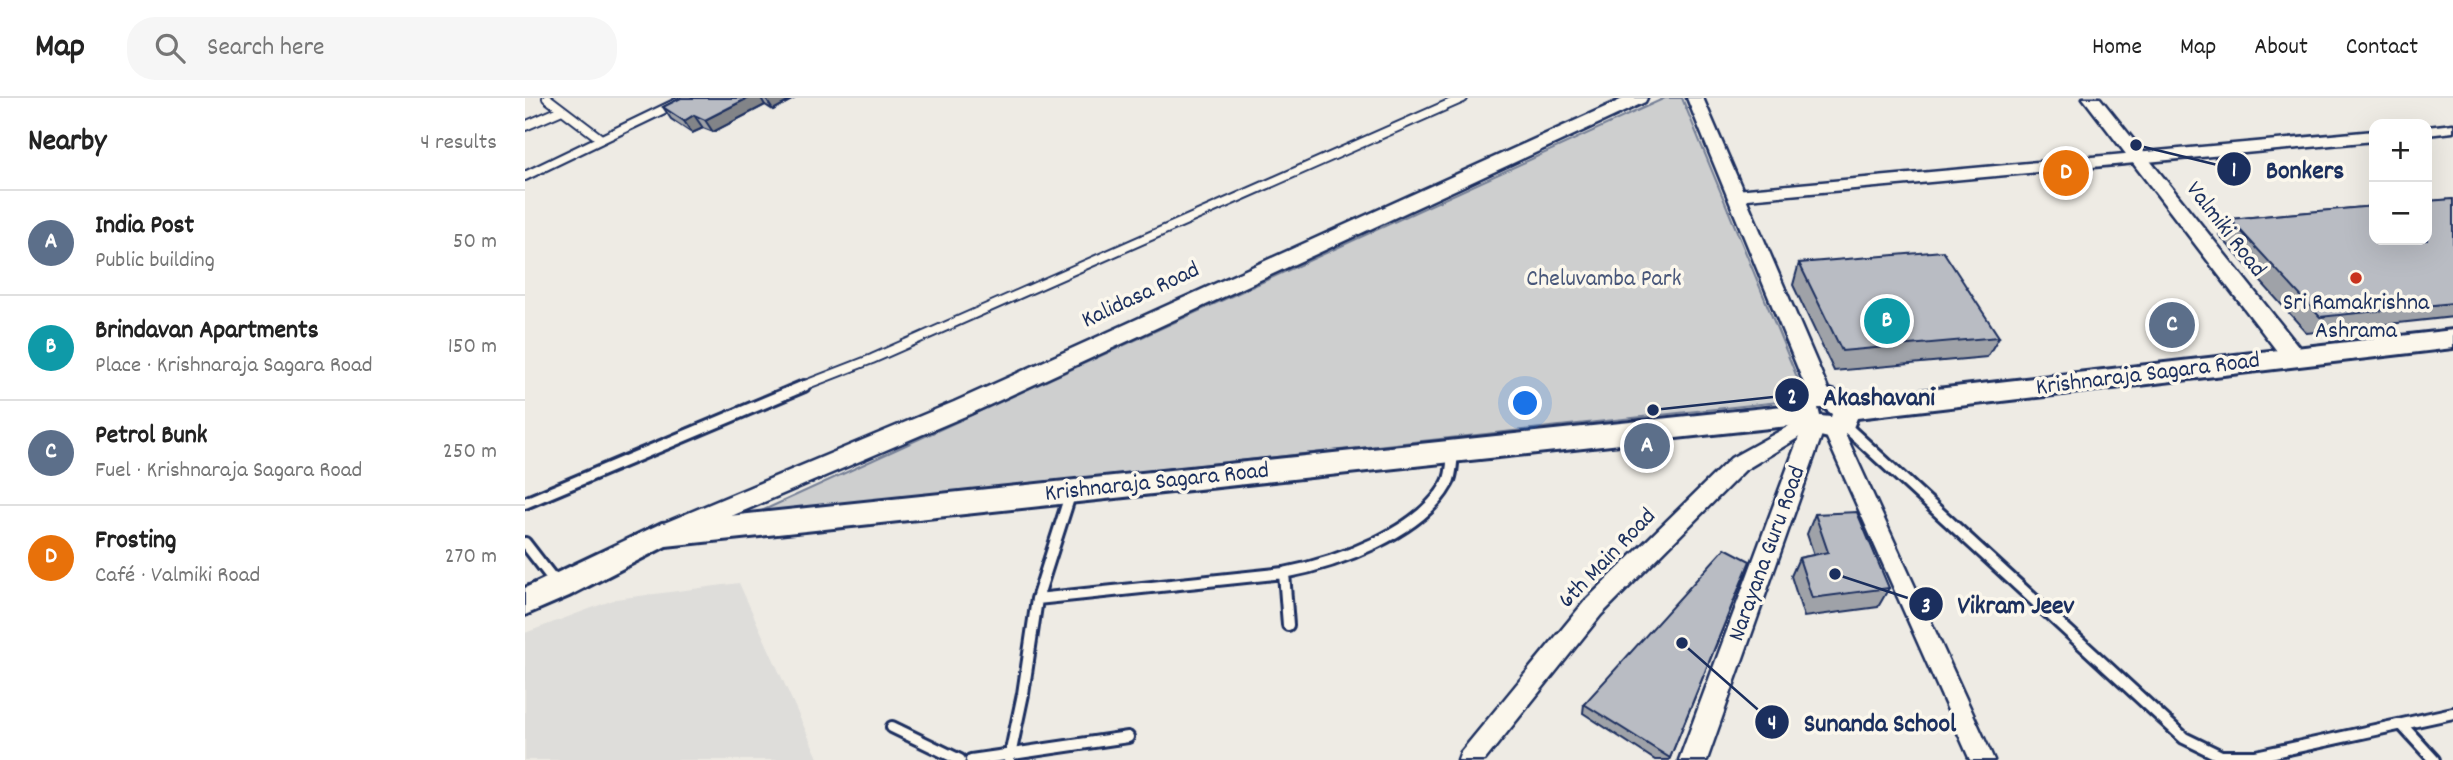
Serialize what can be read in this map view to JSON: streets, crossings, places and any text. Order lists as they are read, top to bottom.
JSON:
{
  "streets": {
    "main road": ["Krishnaraja Sagara Road"],
    "street": [
      "Valmiki Road",
      "Kalidasa Road",
      "Narayana Guru Road",
      "6th Main Road"
    ]
  },
  "crossings": [
    ["Valmiki Road", "Krishnaraja Sagara Road"],
    ["Kalidasa Road", "Krishnaraja Sagara Road"],
    ["Krishnaraja Sagara Road", "Narayana Guru Road"],
    ["Krishnaraja Sagara Road", "6th Main Road"],
    ["Narayana Guru Road", "6th Main Road"]
  ],
  "parks": ["Cheluvamba Park"],
  "places": [
    "Bonkers",
    "Sri Ramakrishna Ashrama",
    "Akashavani",
    "Vikram Jeev",
    "Sunanda School"
  ],
  "page": {
    "header": "Map",
    "search": "Search here",
    "nav": [
      "Home",
      "Map",
      "About",
      "Contact"
    ],
    "heading": ["Nearby", "4 results"],
    "map_buttons": ["+", "−"],
    "pins": [
      "D",
      "B",
      "C",
      "A"
    ],
    "list": [
      {
        "mark": "A",
        "name": "India Post",
        "note": "Public building",
        "value": "50 m"
      },
      {
        "mark": "B",
        "name": "Brindavan Apartments",
        "note": "Place · Krishnaraja Sagara Road",
        "value": "150 m"
      },
      {
        "mark": "C",
        "name": "Petrol Bunk",
        "note": "Fuel · Krishnaraja Sagara Road",
        "value": "250 m"
      },
      {
        "mark": "D",
        "name": "Frosting",
        "note": "Café · Valmiki Road",
        "value": "270 m"
      }
    ]
  }
}
